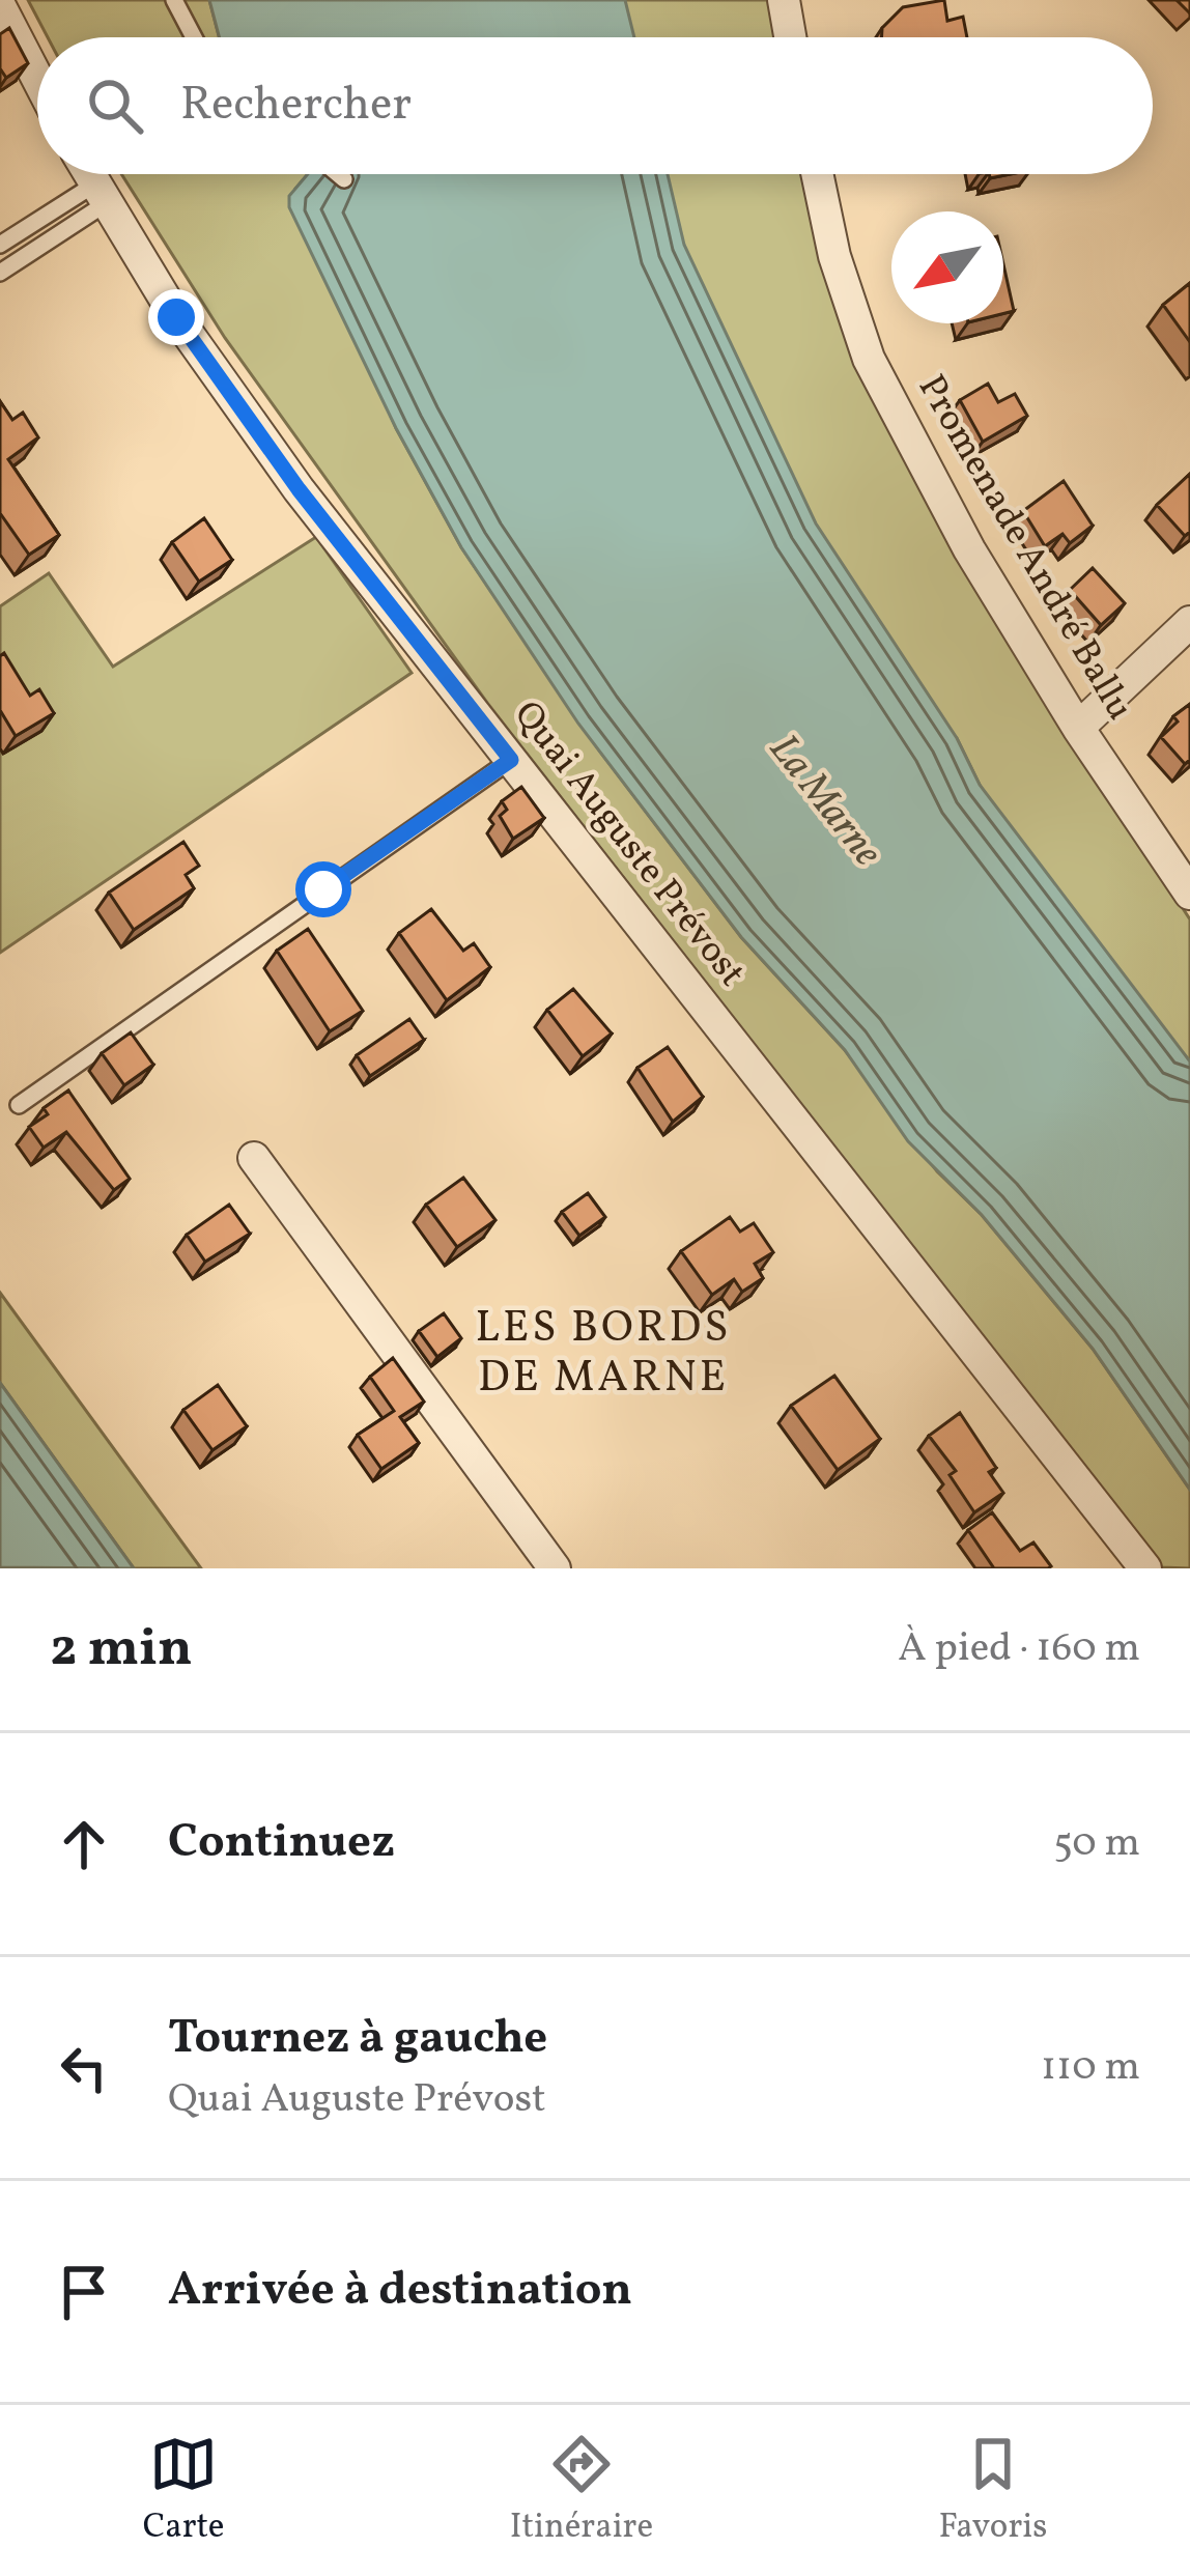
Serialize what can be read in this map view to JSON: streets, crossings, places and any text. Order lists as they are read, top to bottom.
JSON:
{
  "streets": {
    "street": ["Promenade André Ballu", "Quai Auguste Prévost"]
  },
  "districts": ["LES BORDS DE MARNE"],
  "water": ["La Marne"],
  "north": "bottom left",
  "page": {
    "search": "Rechercher",
    "heading": ["2 min", "À pied · 160 m"],
    "list": [
      ["Continuez", "50 m"],
      ["Tournez à gauche", "Quai Auguste Prévost", "110 m"],
      "Arrivée à destination"
    ],
    "nav": ["Carte", "Itinéraire", "Favoris"]
  }
}
